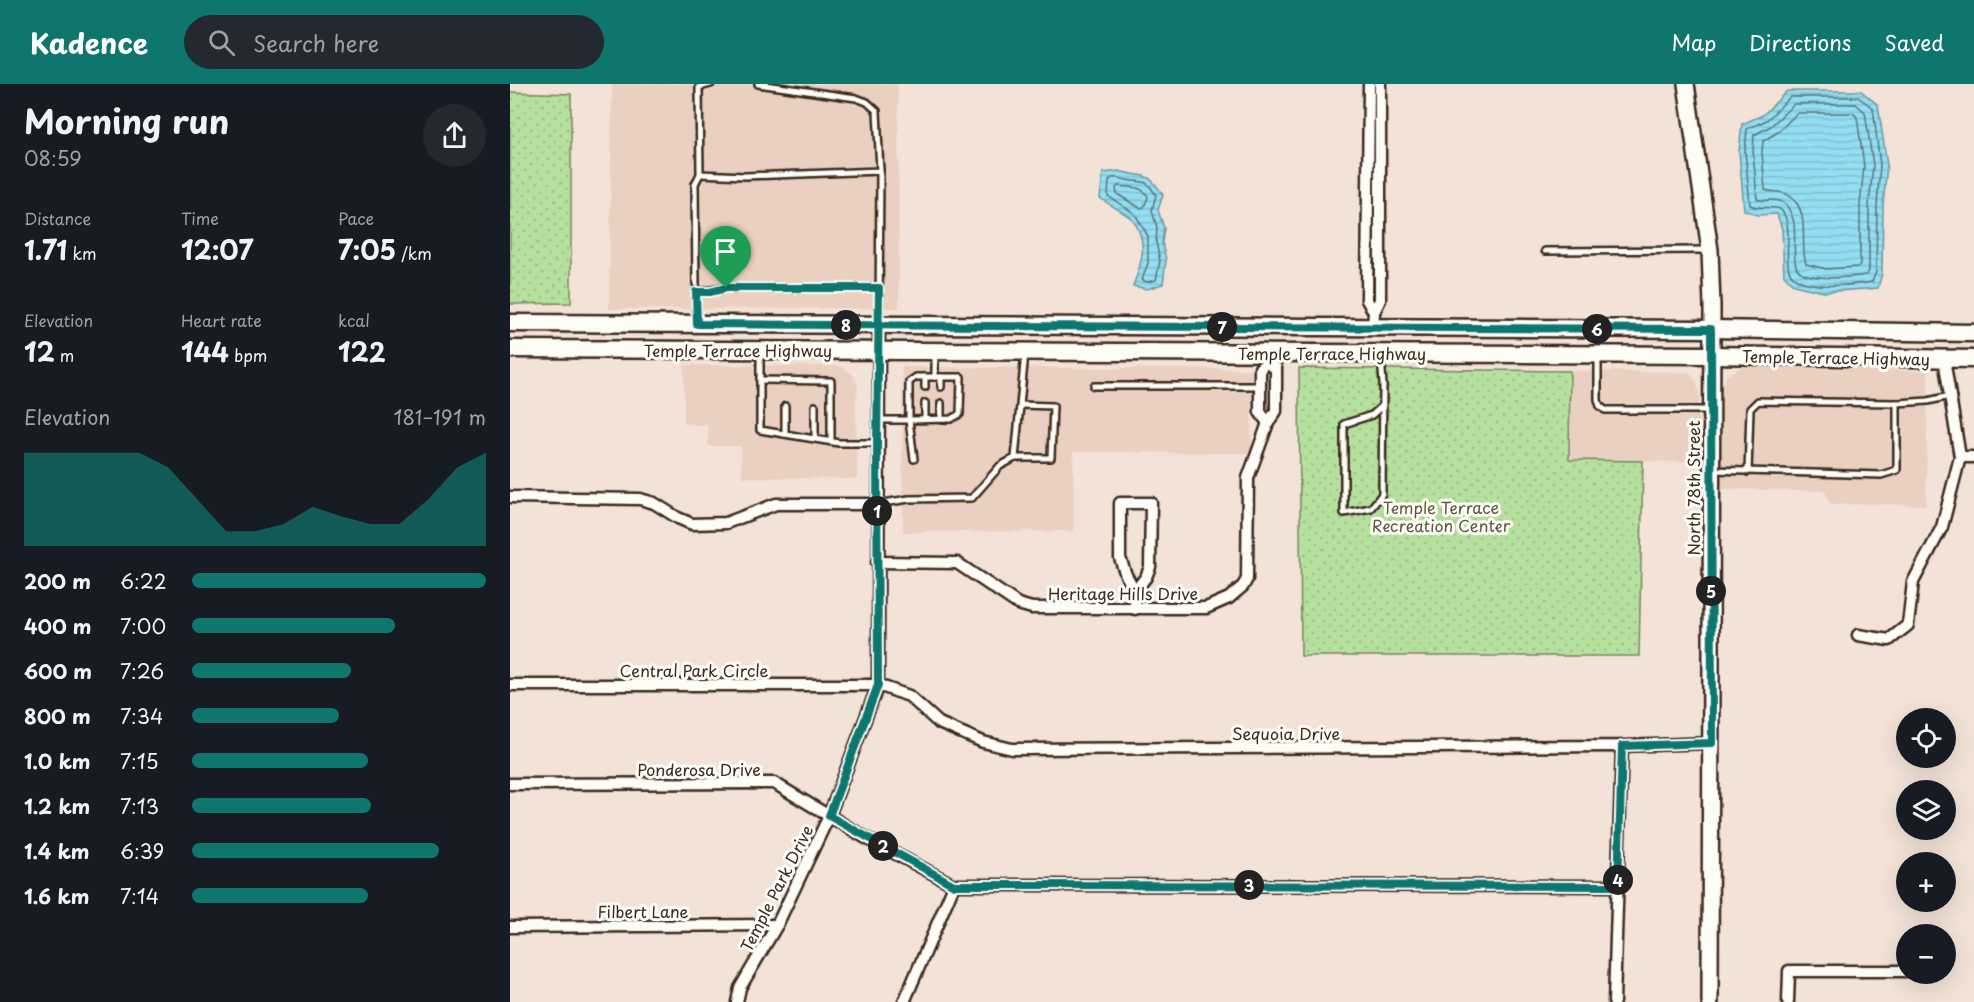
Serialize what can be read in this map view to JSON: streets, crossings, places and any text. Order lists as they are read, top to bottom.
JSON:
{
  "streets": {
    "main road": ["Temple Terrace Highway"],
    "street": [
      "North 78th Street",
      "Heritage Hills Drive",
      "Central Park Circle",
      "Sequoia Drive",
      "Ponderosa Drive",
      "Temple Park Drive",
      "Filbert Lane"
    ]
  },
  "crossings": [
    ["Temple Terrace Highway", "North 78th Street"],
    ["Temple Terrace Highway", "Heritage Hills Drive"],
    ["Temple Terrace Highway", "Temple Park Drive"],
    ["North 78th Street", "Sequoia Drive"],
    ["Heritage Hills Drive", "Temple Park Drive"],
    ["Central Park Circle", "Sequoia Drive"],
    ["Central Park Circle", "Temple Park Drive"],
    ["Sequoia Drive", "Temple Park Drive"],
    ["Ponderosa Drive", "Temple Park Drive"],
    ["Temple Park Drive", "Filbert Lane"]
  ],
  "parks": ["Temple Terrace Recreation Center"],
  "page": {
    "header": "Kadence",
    "search": "Search here",
    "nav": ["Map", "Directions", "Saved"],
    "heading": ["Morning run", "08:59"],
    "stats": [
      ["Distance", "1.71 km"],
      ["Time", "12:07"],
      ["Pace", "7:05 /km"],
      ["Elevation", "12 m"],
      ["Heart rate", "144 bpm"],
      ["kcal", "122"]
    ],
    "pins": [
      "8",
      "7",
      "6",
      "1",
      "5",
      "2",
      "4",
      "3"
    ],
    "chart": ["Elevation", "181–191 m"],
    "list": [
      {
        "name": "200 m",
        "note": "6:22"
      },
      {
        "name": "400 m",
        "note": "7:00"
      },
      {
        "name": "600 m",
        "note": "7:26"
      },
      {
        "name": "800 m",
        "note": "7:34"
      },
      {
        "name": "1.0 km",
        "note": "7:15"
      },
      {
        "name": "1.2 km",
        "note": "7:13"
      },
      {
        "name": "1.4 km",
        "note": "6:39"
      },
      {
        "name": "1.6 km",
        "note": "7:14"
      }
    ],
    "map_buttons": ["+", "−"]
  }
}
